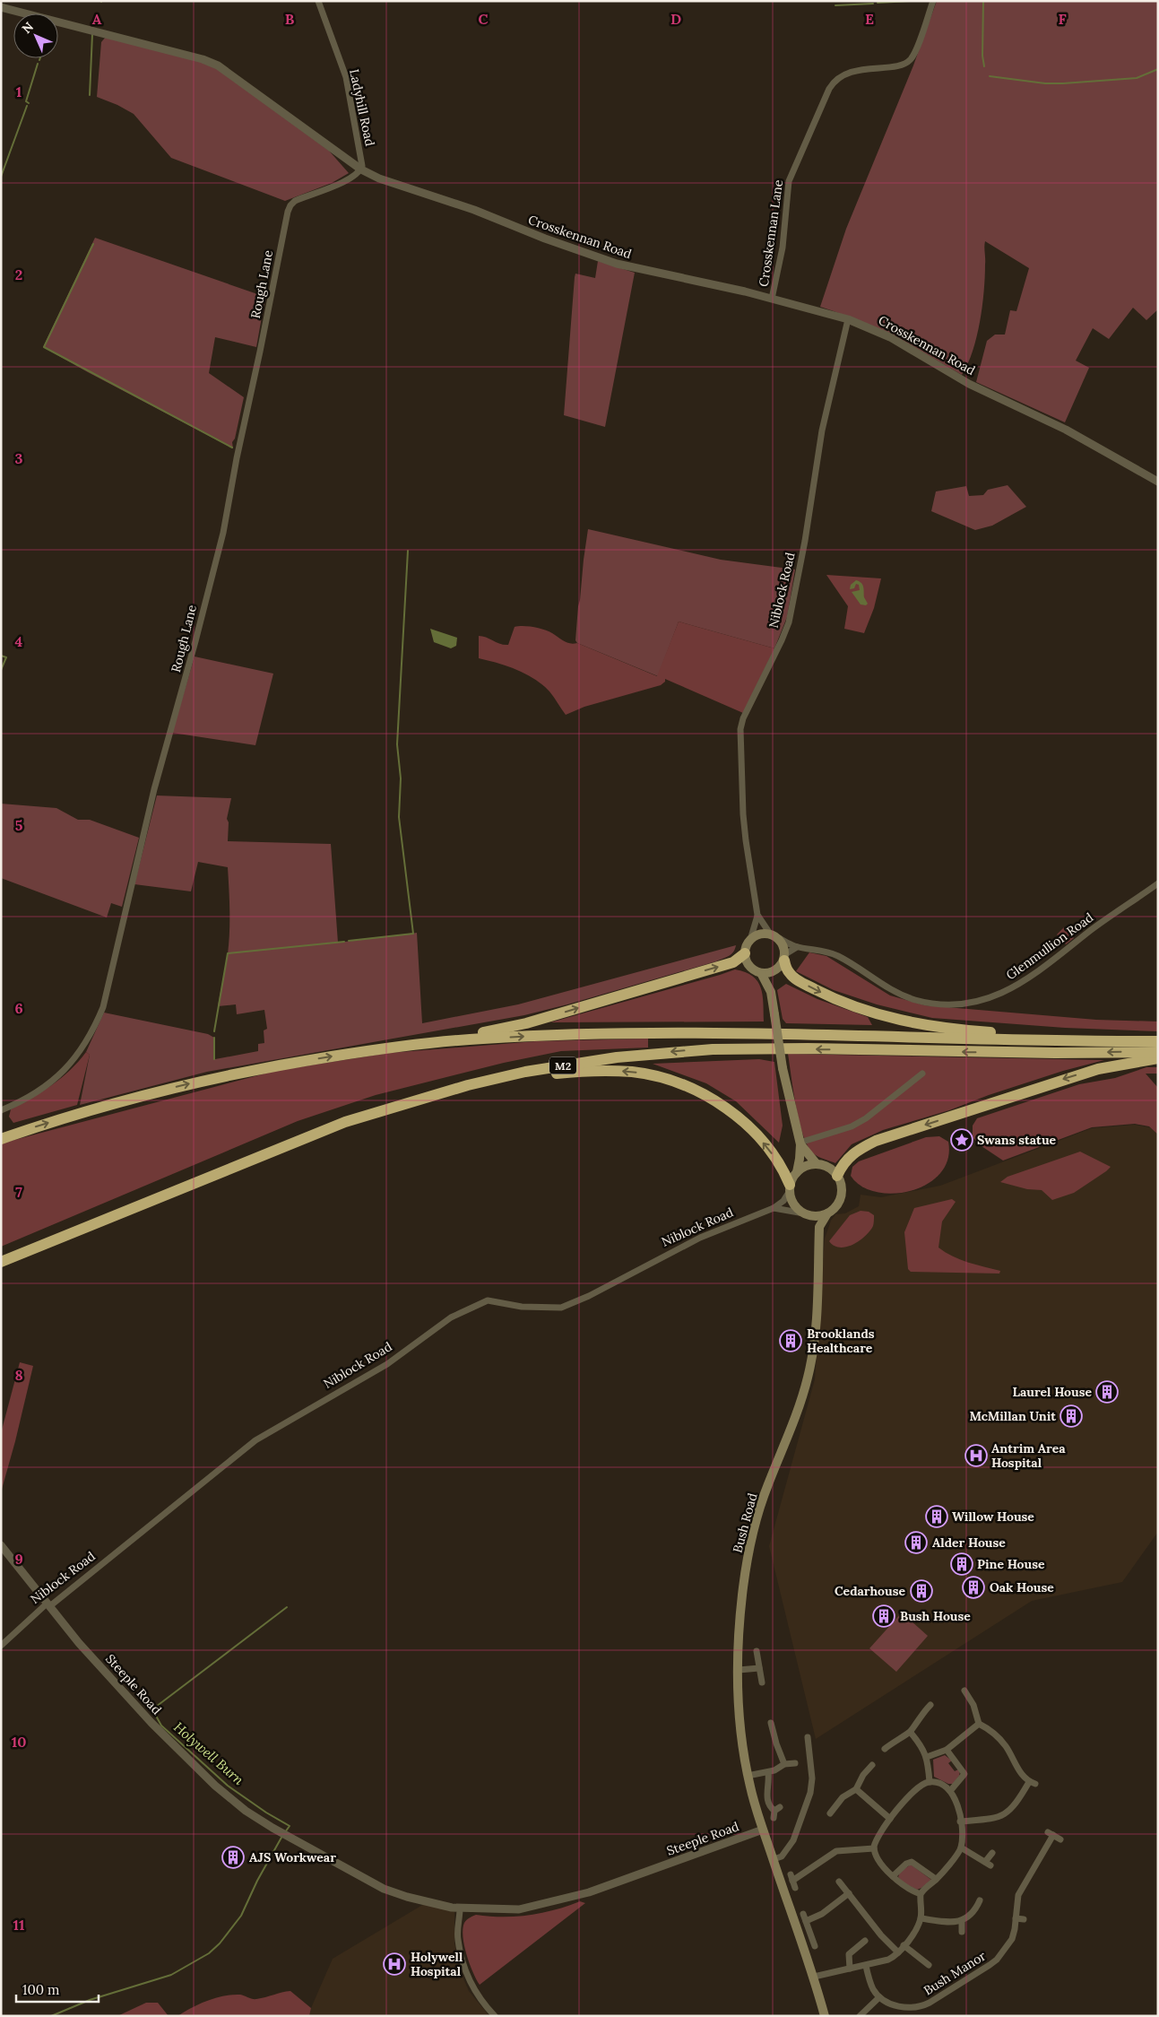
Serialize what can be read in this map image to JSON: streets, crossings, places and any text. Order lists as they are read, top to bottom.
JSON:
{
  "streets": {
    "highway": ["M2"],
    "main road": ["Bush Road"],
    "street": [
      "Ladyhill Road",
      "Crosskennan Lane",
      "Crosskennan Road",
      "Rough Lane",
      "Niblock Road",
      "Glenmullion Road",
      "Steeple Road",
      "Bush Manor"
    ]
  },
  "crossings": [
    ["Ladyhill Road", "Crosskennan Road"],
    ["Ladyhill Road", "Rough Lane"],
    ["Crosskennan Lane", "Crosskennan Road"],
    ["Crosskennan Road", "Rough Lane"],
    ["Crosskennan Road", "Niblock Road"],
    ["Niblock Road", "Glenmullion Road"],
    ["Niblock Road", "Bush Road"],
    ["Niblock Road", "Steeple Road"],
    ["Bush Road", "Steeple Road"]
  ],
  "water": ["Holywell Burn"],
  "places": {
    "place": ["Swans statue"],
    "building": [
      "Brooklands Healthcare",
      "Laurel House",
      "McMillan Unit",
      "Willow House",
      "Alder House",
      "Pine House",
      "Oak House",
      "Cedarhouse",
      "Bush House",
      "AJS Workwear"
    ],
    "hospital": ["Antrim Area Hospital", "Holywell Hospital"]
  },
  "scale_bar": "100 m",
  "north": "top left",
  "grid": {
    "columns": [
      "A",
      "B",
      "C",
      "D",
      "E",
      "F"
    ],
    "rows": [
      "1",
      "2",
      "3",
      "4",
      "5",
      "6",
      "7",
      "8",
      "9",
      "10",
      "11"
    ]
  }
}
